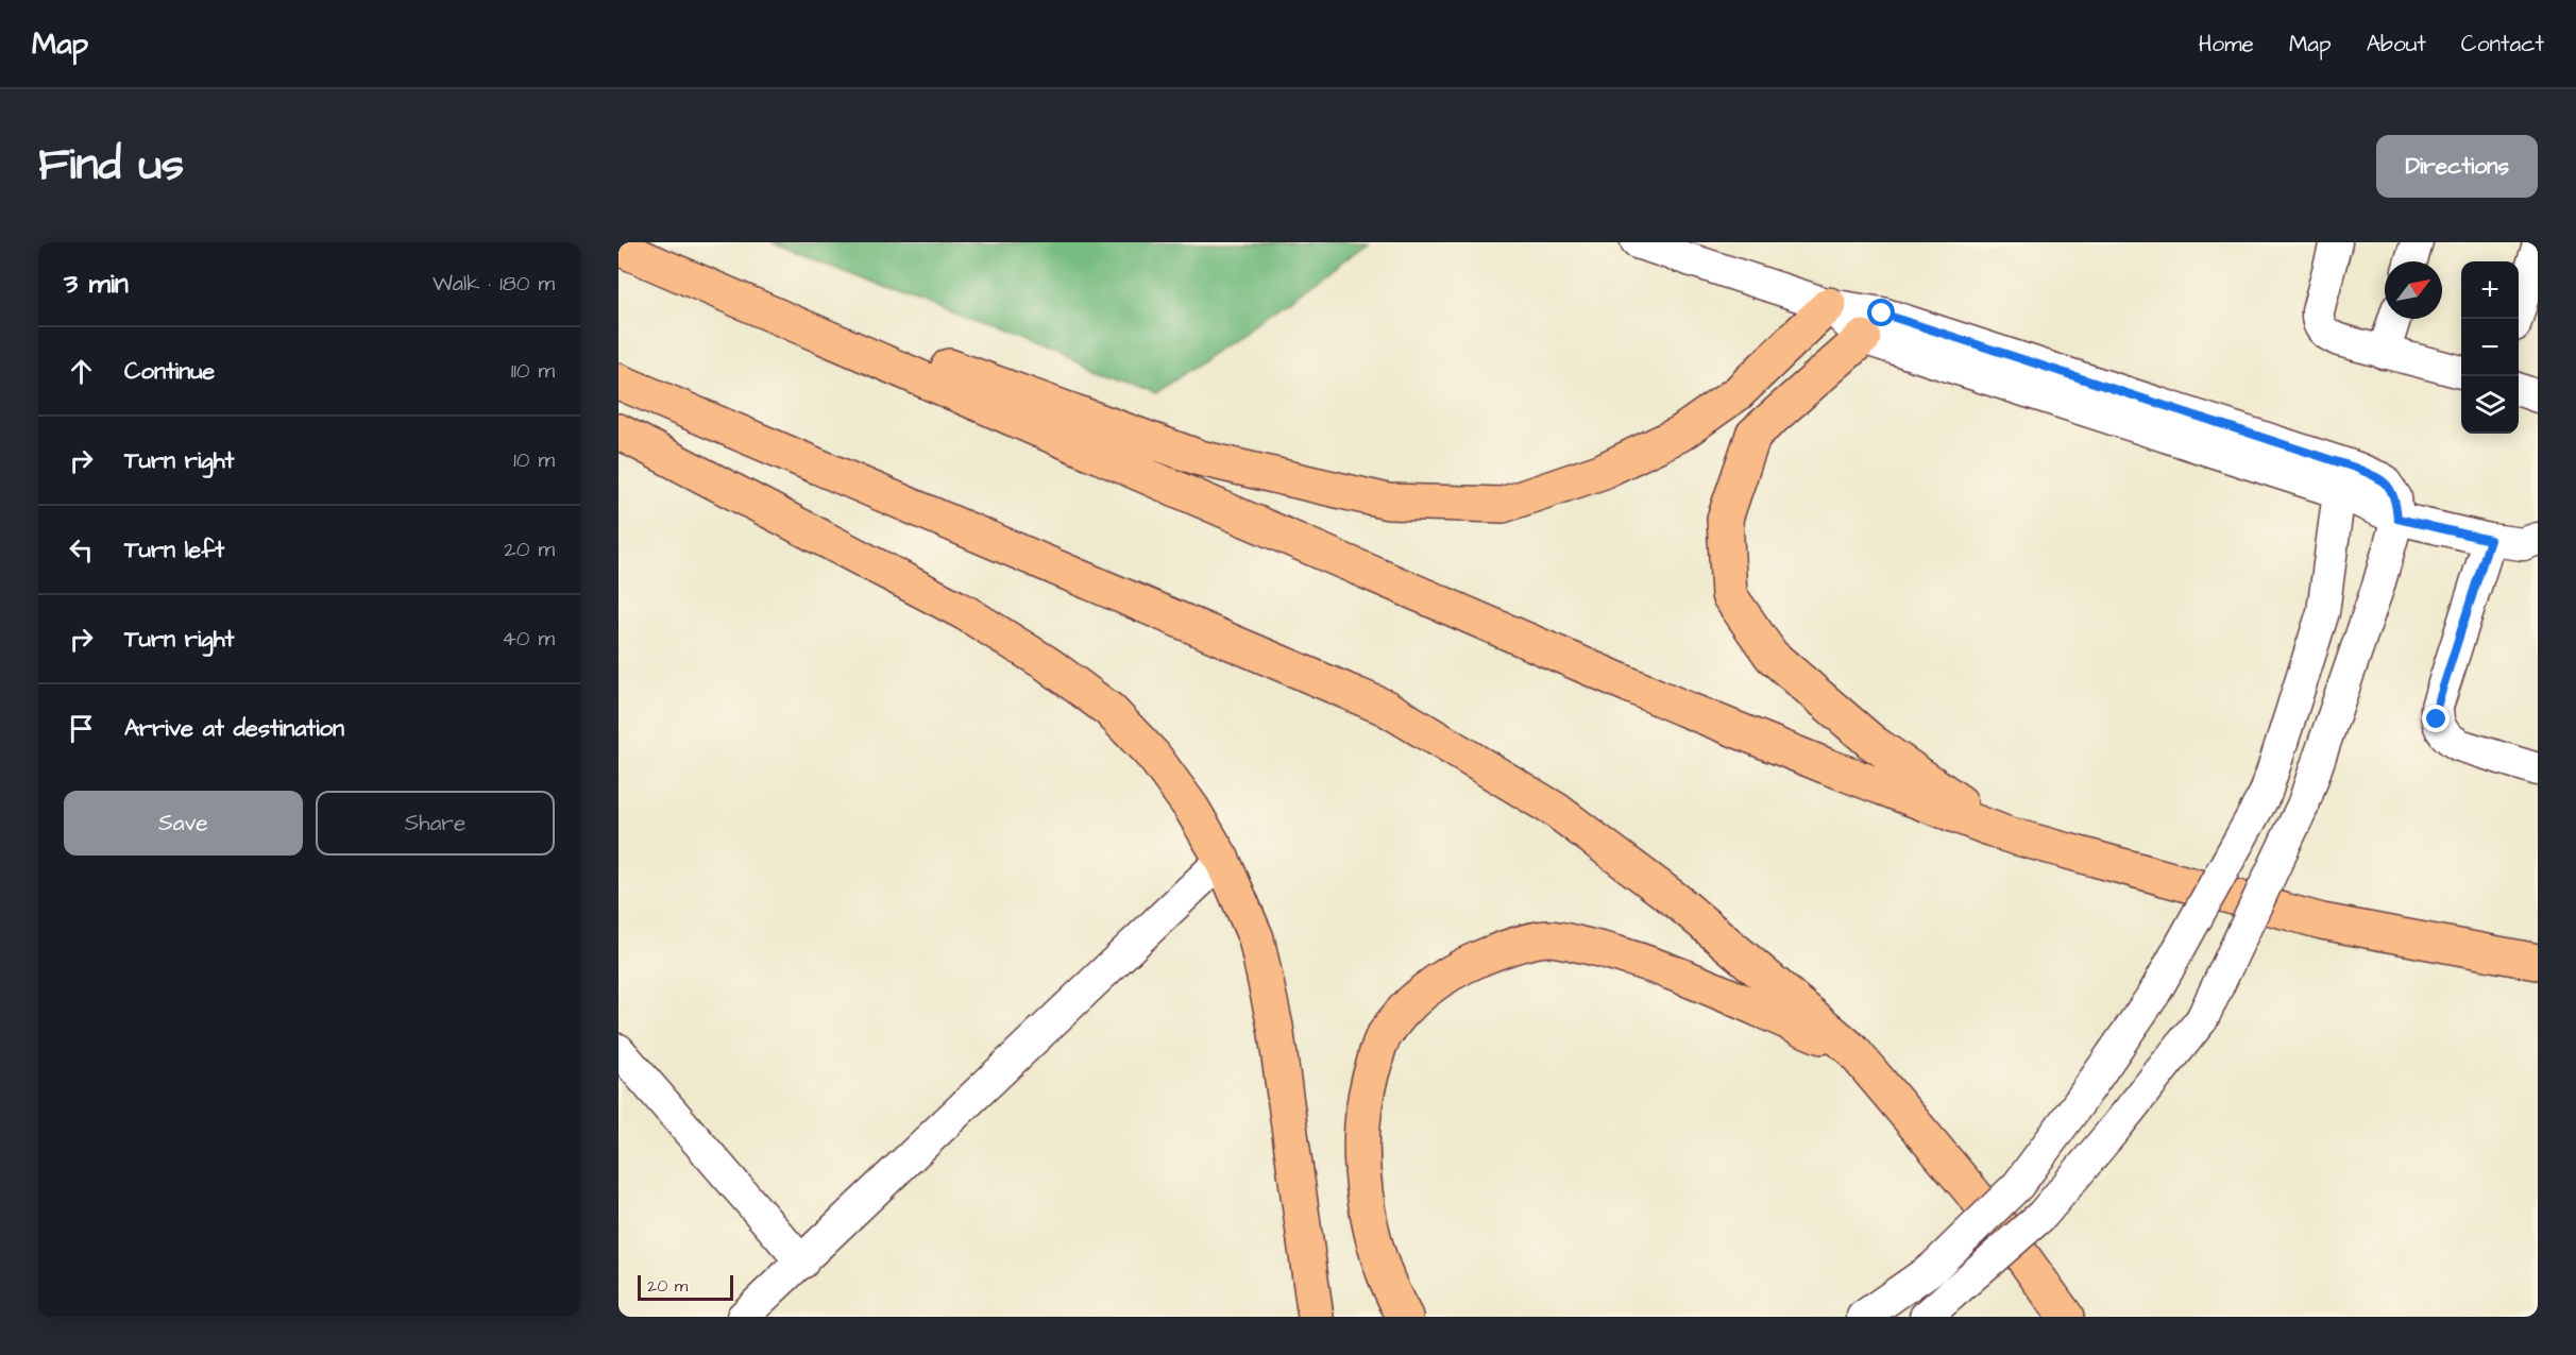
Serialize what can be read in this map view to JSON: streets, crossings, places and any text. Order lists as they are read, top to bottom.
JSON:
{
  "scale_bar": "20 m",
  "north": "top right",
  "page": {
    "header": "Map",
    "nav": [
      "Home",
      "Map",
      "About",
      "Contact"
    ],
    "title": "Find us",
    "buttons": [
      "Directions",
      ["Save", "Share"]
    ],
    "heading": ["3 min", "Walk · 180 m"],
    "map_buttons": ["+", "−"],
    "list": [
      ["Continue", "110 m"],
      ["Turn right", "10 m"],
      ["Turn left", "20 m"],
      ["Turn right", "40 m"],
      "Arrive at destination"
    ],
    "scale": "20 m"
  }
}
